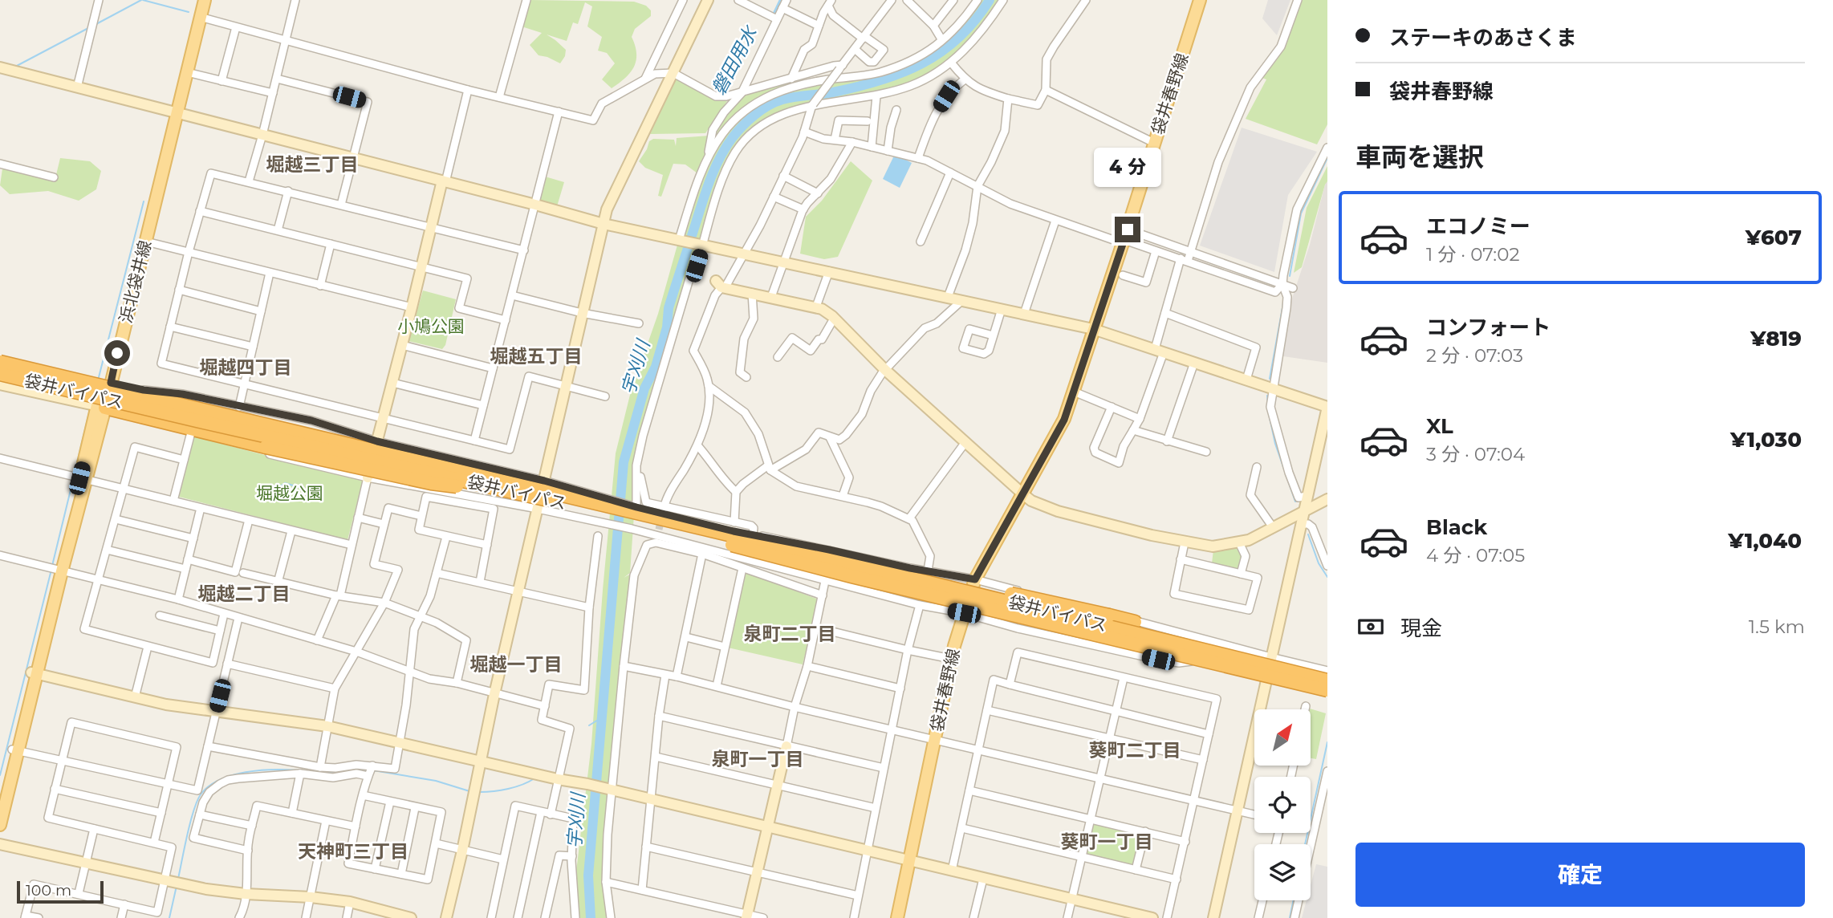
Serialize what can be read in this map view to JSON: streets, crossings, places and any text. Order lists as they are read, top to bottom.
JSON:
{
  "streets": {
    "highway": ["袋井バイパス"],
    "main road": ["袋井春野線", "浜北袋井線"]
  },
  "districts": [
    "堀越三丁目",
    "堀越五丁目",
    "堀越四丁目",
    "堀越二丁目",
    "泉町二丁目",
    "堀越一丁目",
    "葵町二丁目",
    "泉町一丁目",
    "葵町一丁目",
    "天神町三丁目"
  ],
  "water": ["磐田用水", "宇刈川"],
  "parks": ["小鳩公園", "堀越公園"],
  "scale_bar": "100 m",
  "north": "top right",
  "page": {
    "banner": ["ステーキのあさくま", "袋井春野線"],
    "heading": "車両を選択",
    "bubble": "4 分",
    "list": [
      {
        "name": "エコノミー",
        "note": "1 分 · 07:02",
        "value": "¥607"
      },
      {
        "name": "コンフォート",
        "note": "2 分 · 07:03",
        "value": "¥819"
      },
      {
        "name": "XL",
        "note": "3 分 · 07:04",
        "value": "¥1,030"
      },
      {
        "name": "Black",
        "note": "4 分 · 07:05",
        "value": "¥1,040"
      }
    ],
    "pay": ["現金", "1.5 km"],
    "buttons": "確定",
    "scale": "100 m"
  }
}
